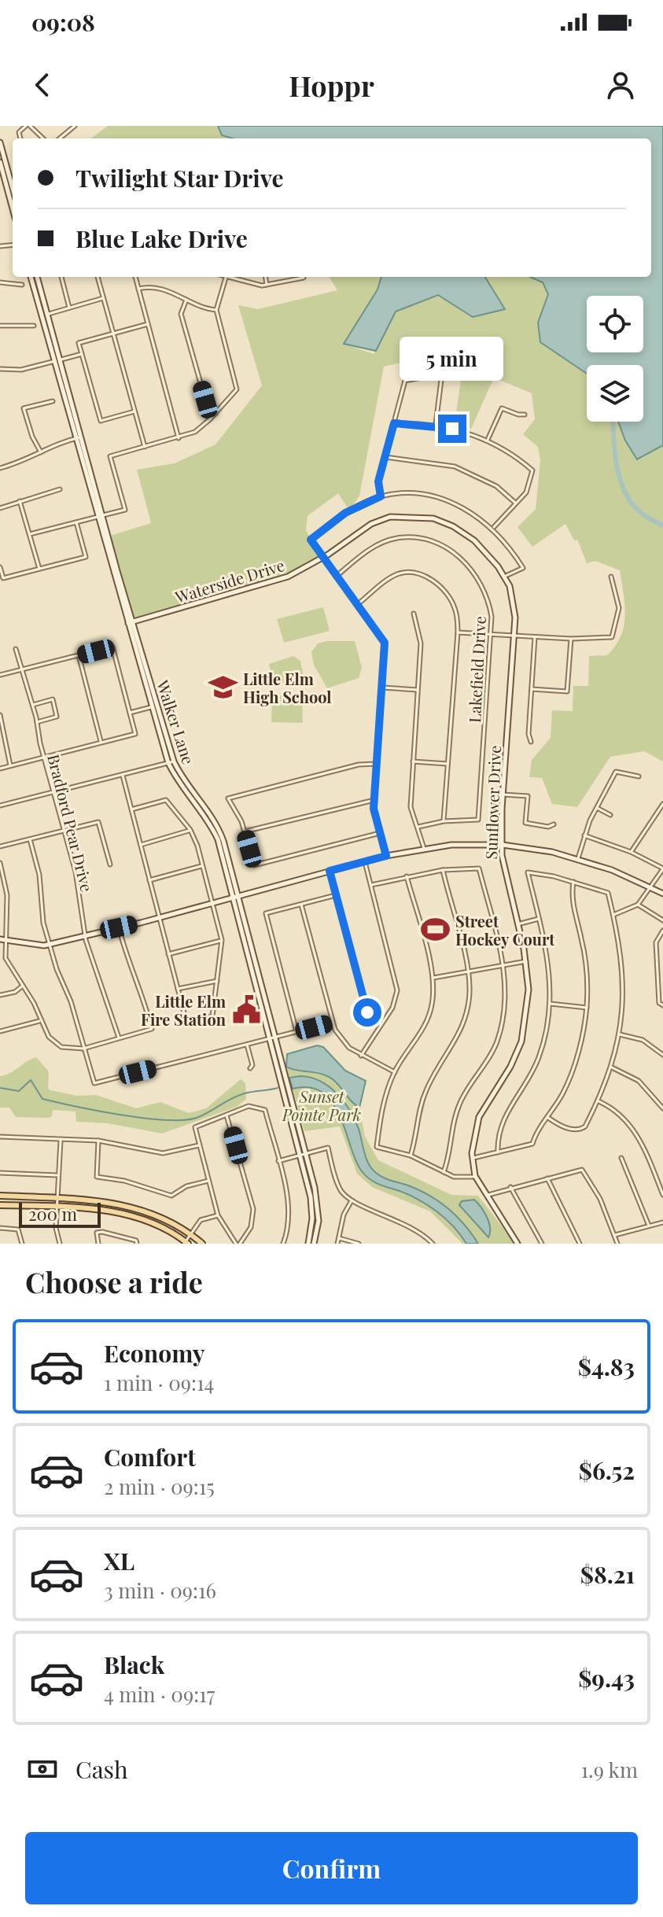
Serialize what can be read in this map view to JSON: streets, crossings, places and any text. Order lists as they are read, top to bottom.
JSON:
{
  "streets": {
    "street": [
      "Waterside Drive",
      "Lakefield Drive",
      "Walker Lane",
      "Sunflower Drive",
      "Bradford Pear Drive"
    ]
  },
  "crossings": [
    ["Waterside Drive", "Walker Lane"],
    ["Waterside Drive", "Sunflower Drive"]
  ],
  "parks": ["Sunset Pointe Park"],
  "places": {
    "school or university": ["Little Elm High School"],
    "sports": ["Street Hockey Court"],
    "public building": ["Little Elm Fire Station"]
  },
  "scale_bar": "200 m",
  "page": {
    "status": "09:08",
    "header": "Hoppr",
    "banner": ["Twilight Star Drive", "Blue Lake Drive"],
    "bubble": "5 min",
    "scale": "200 m",
    "heading": "Choose a ride",
    "list": [
      {
        "name": "Economy",
        "note": "1 min · 09:14",
        "value": "$4.83"
      },
      {
        "name": "Comfort",
        "note": "2 min · 09:15",
        "value": "$6.52"
      },
      {
        "name": "XL",
        "note": "3 min · 09:16",
        "value": "$8.21"
      },
      {
        "name": "Black",
        "note": "4 min · 09:17",
        "value": "$9.43"
      }
    ],
    "pay": ["Cash", "1.9 km"],
    "buttons": "Confirm"
  }
}
